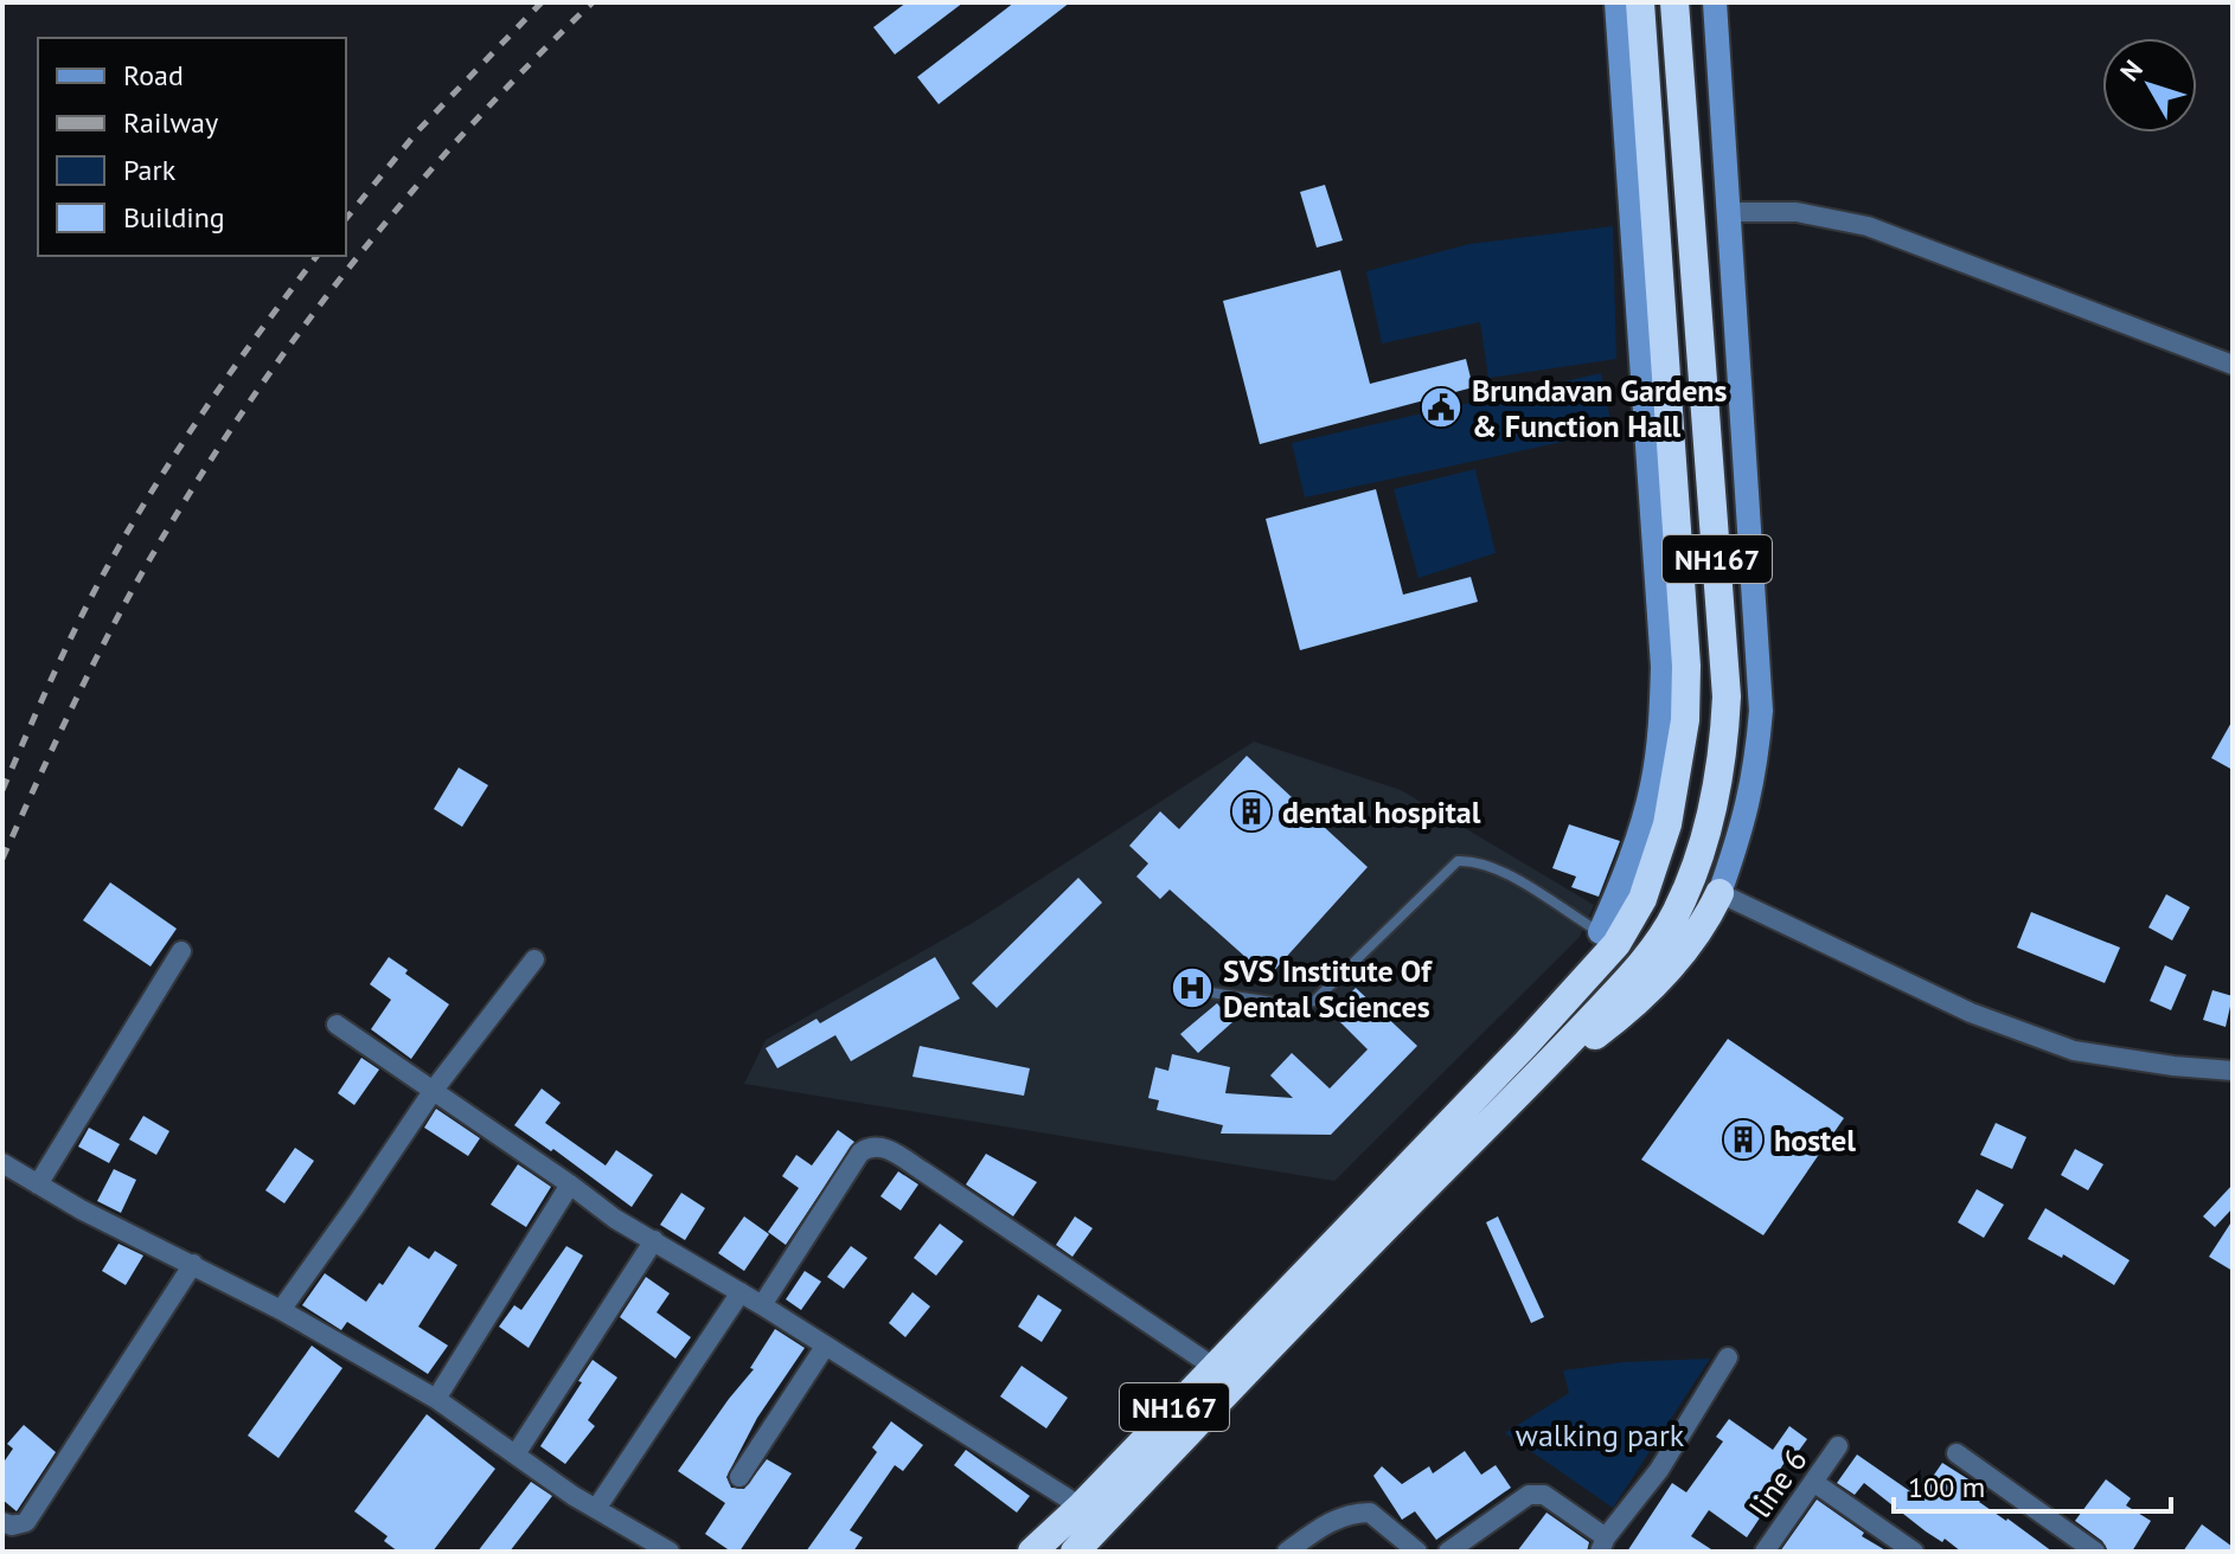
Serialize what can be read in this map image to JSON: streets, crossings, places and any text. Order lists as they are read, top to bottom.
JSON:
{
  "streets": {
    "highway": ["NH167"],
    "street": ["line 6"]
  },
  "parks": ["walking park"],
  "places": {
    "public building": ["Brundavan Gardens & Function Hall"],
    "building": ["dental hospital", "hostel"],
    "hospital": ["SVS Institute Of Dental Sciences"]
  },
  "legend": [
    "Road",
    "Railway",
    "Park",
    "Building"
  ],
  "scale_bar": "100 m",
  "north": "top left"
}
